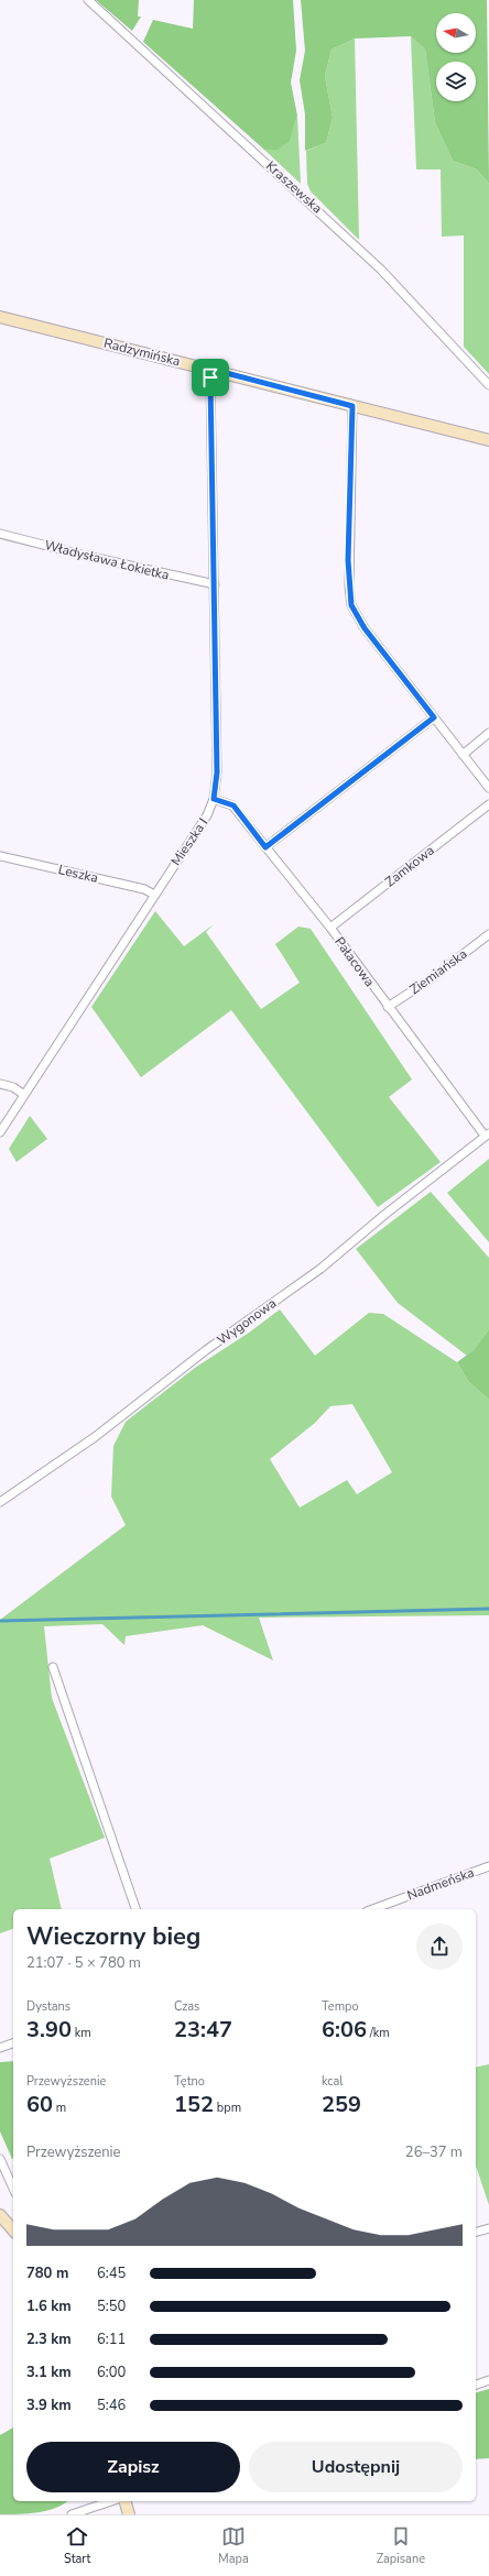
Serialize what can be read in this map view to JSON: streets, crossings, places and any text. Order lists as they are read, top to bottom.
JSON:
{
  "streets": {
    "street": [
      "Kraszewska",
      "Radzymińska",
      "Władysława Łokietka",
      "Mieszka I",
      "Zamkowa",
      "Leszka",
      "Pałacowa",
      "Ziemiańska",
      "Wygonowa",
      "Nadmeńska"
    ]
  },
  "crossings": [
    ["Radzymińska", "Mieszka I"],
    ["Władysława Łokietka", "Mieszka I"],
    ["Mieszka I", "Leszka"],
    ["Mieszka I", "Pałacowa"],
    ["Zamkowa", "Pałacowa"],
    ["Pałacowa", "Ziemiańska"],
    ["Pałacowa", "Wygonowa"]
  ],
  "north": "left",
  "page": {
    "heading": ["Wieczorny bieg", "21:07 · 5 × 780 m"],
    "stats": [
      ["Dystans", "3.90 km"],
      ["Czas", "23:47"],
      ["Tempo", "6:06 /km"],
      ["Przewyższenie", "60 m"],
      ["Tętno", "152 bpm"],
      ["kcal", "259"]
    ],
    "chart": ["Przewyższenie", "26–37 m"],
    "list": [
      {
        "name": "780 m",
        "note": "6:45"
      },
      {
        "name": "1.6 km",
        "note": "5:50"
      },
      {
        "name": "2.3 km",
        "note": "6:11"
      },
      {
        "name": "3.1 km",
        "note": "6:00"
      },
      {
        "name": "3.9 km",
        "note": "5:46"
      }
    ],
    "buttons": ["Zapisz", "Udostępnij"],
    "tabs": ["Start", "Mapa", "Zapisane"]
  }
}
